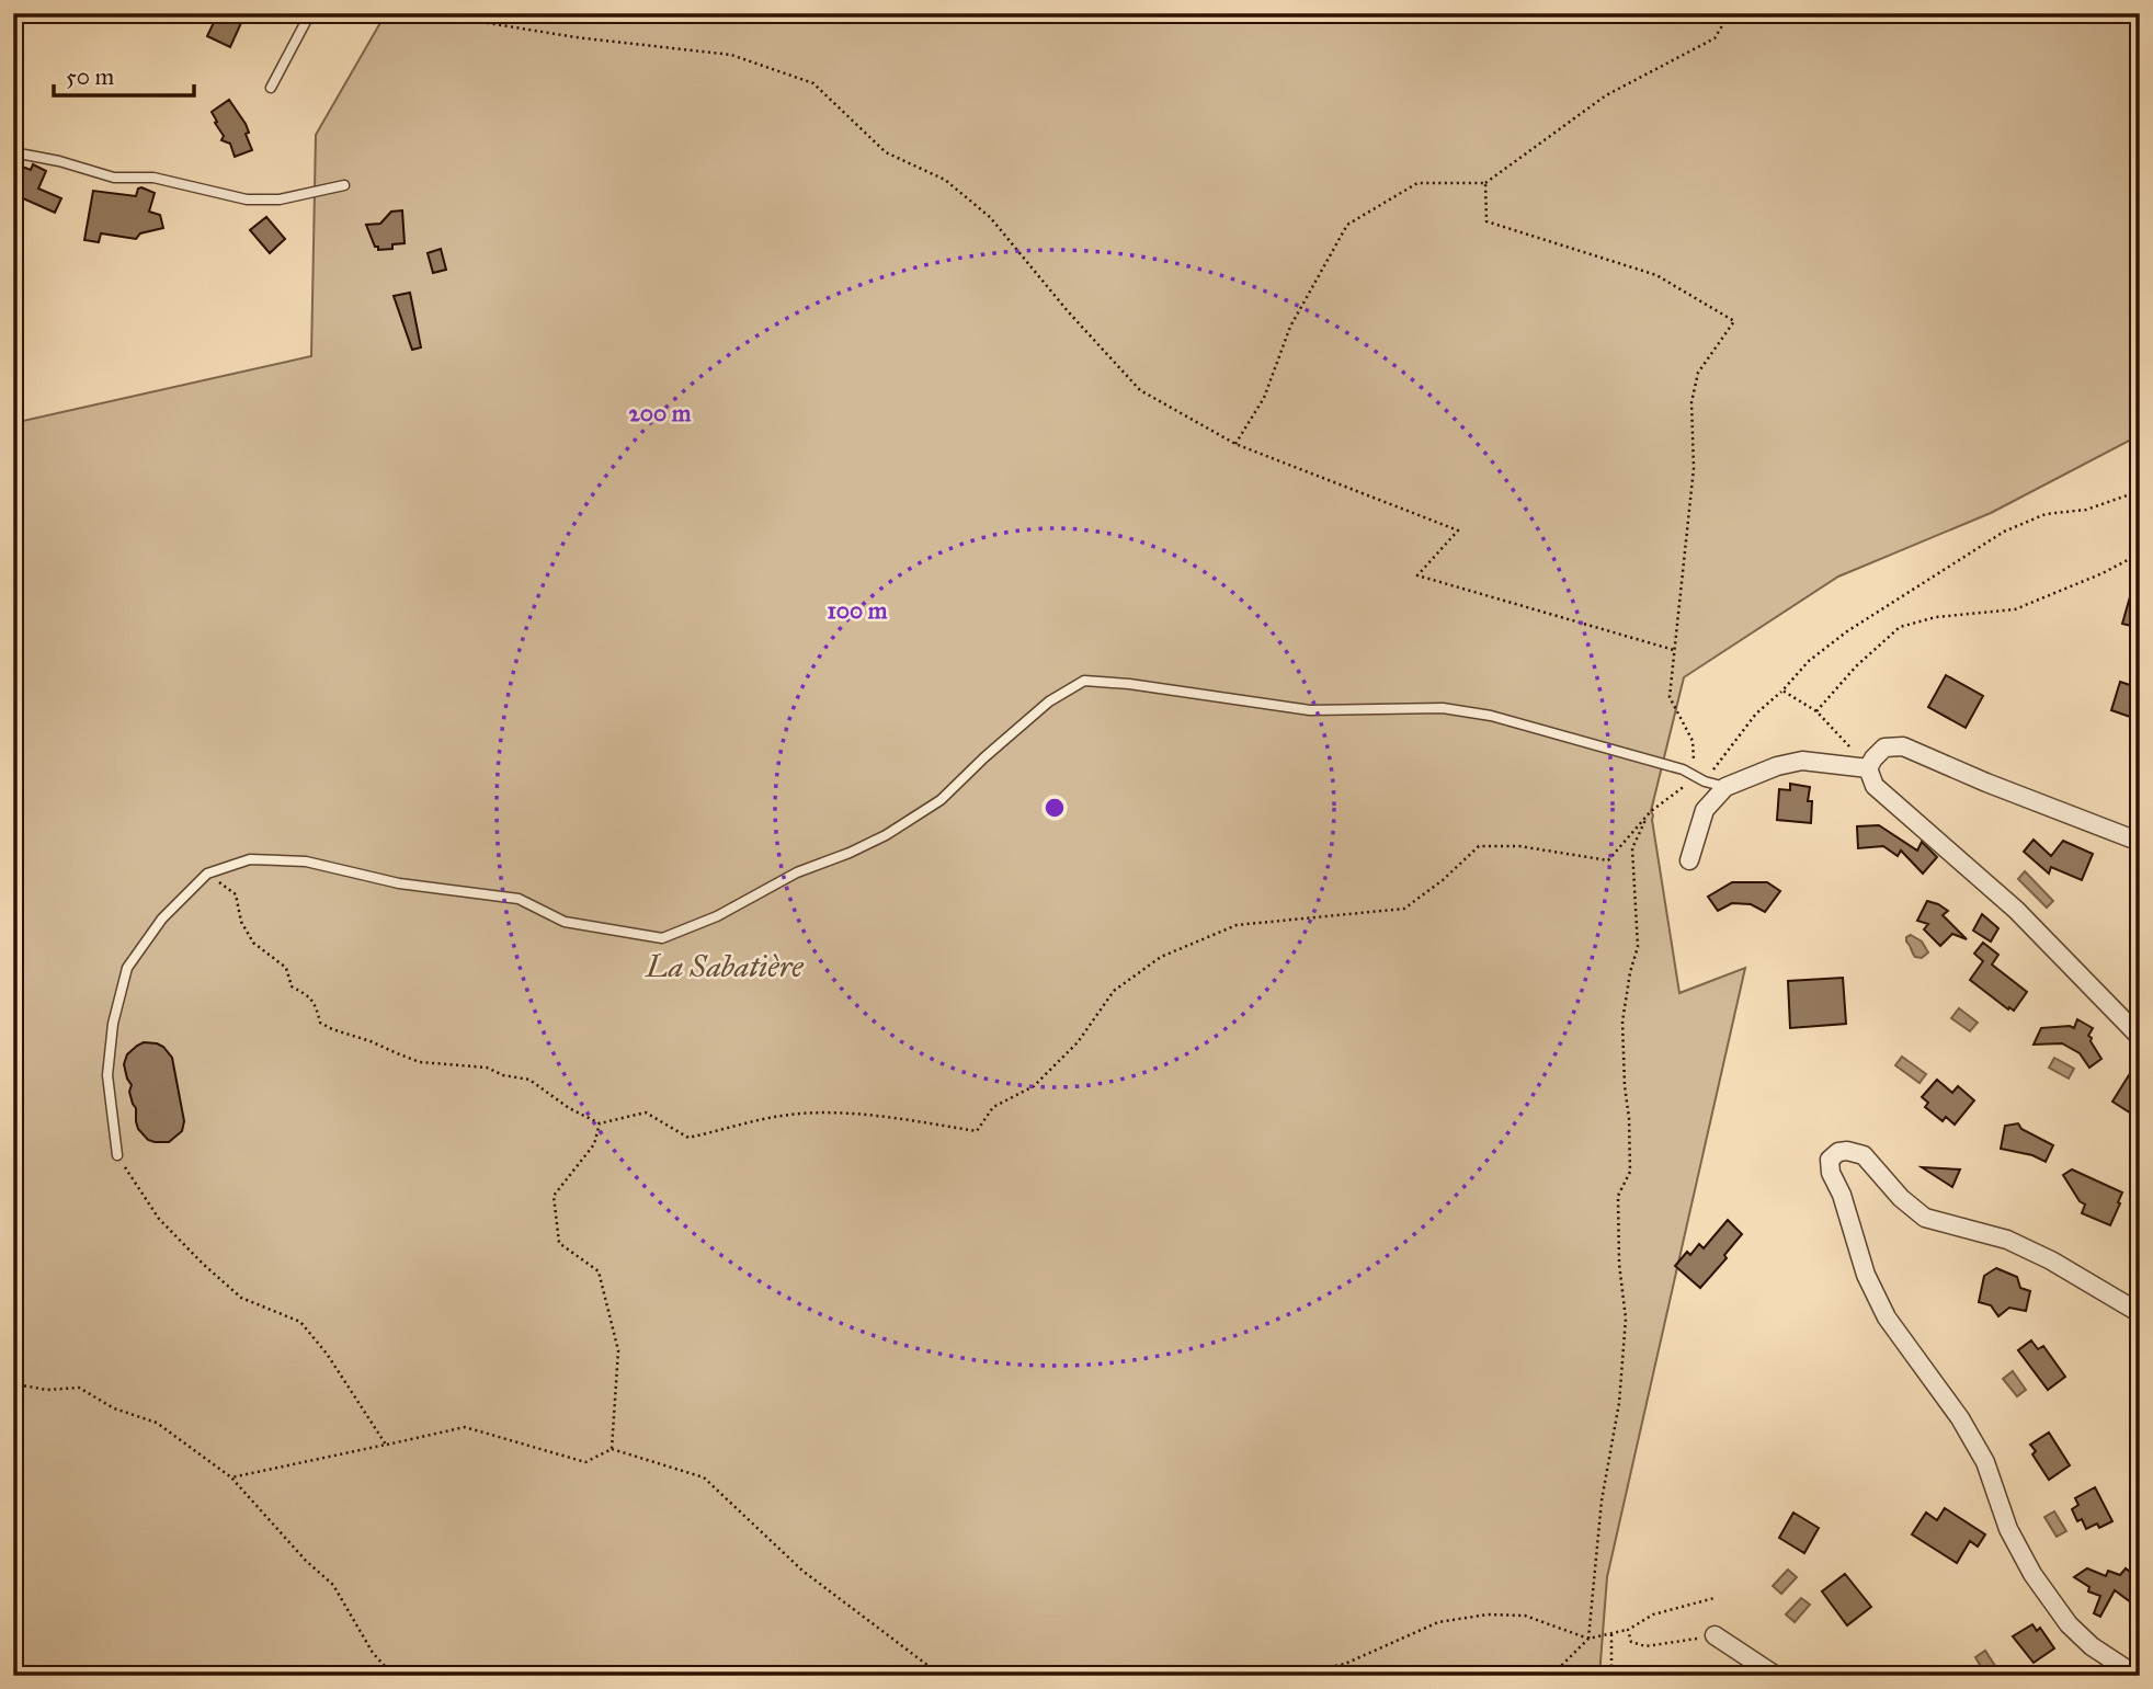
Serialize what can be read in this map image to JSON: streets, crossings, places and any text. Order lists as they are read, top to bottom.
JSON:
{
  "parks": ["La Sabatière"],
  "scale_bar": "50 m",
  "rings": ["200 m", "100 m"]
}
